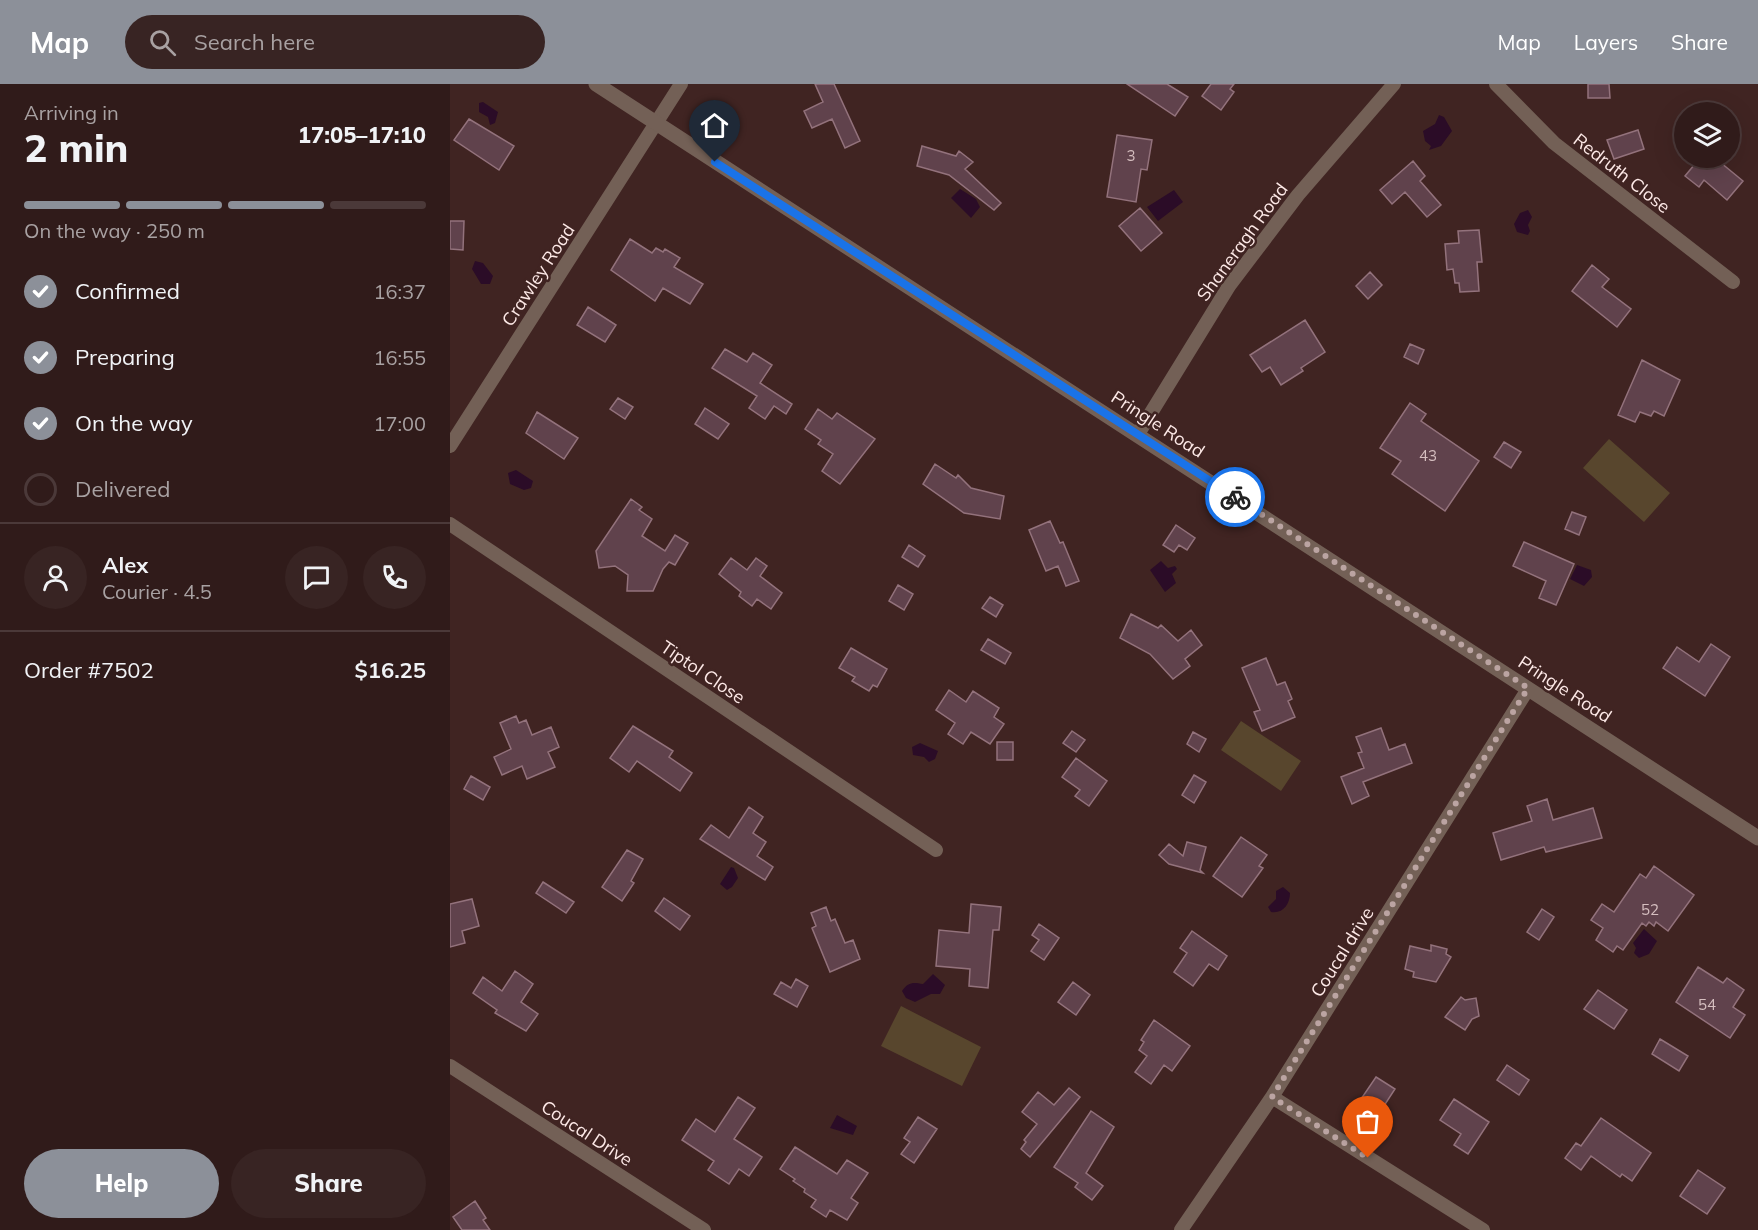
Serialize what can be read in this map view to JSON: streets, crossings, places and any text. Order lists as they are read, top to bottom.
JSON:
{
  "streets": {
    "street": [
      "Redruth Close",
      "Shaneragh Road",
      "Crawley Road",
      "Pringle Road",
      "Tiptol Close",
      "Coucal drive",
      "Coucal Drive"
    ]
  },
  "crossings": [
    ["Shaneragh Road", "Pringle Road"],
    ["Crawley Road", "Pringle Road"],
    ["Pringle Road", "Coucal drive"]
  ],
  "house_numbers": [
    "3",
    "43",
    "52",
    "54"
  ],
  "page": {
    "header": "Map",
    "search": "Search here",
    "nav": ["Map", "Layers", "Share"],
    "heading": ["2 min", "Arriving in", "17:05–17:10"],
    "panel": [
      "Alex",
      "Courier · 4.5",
      "Order #7502",
      "$16.25"
    ],
    "bar": "On the way · 250 m",
    "list": [
      ["Confirmed", "16:37"],
      ["Preparing", "16:55"],
      ["On the way", "17:00"],
      "Delivered"
    ],
    "buttons": ["Help", "Share"]
  }
}
